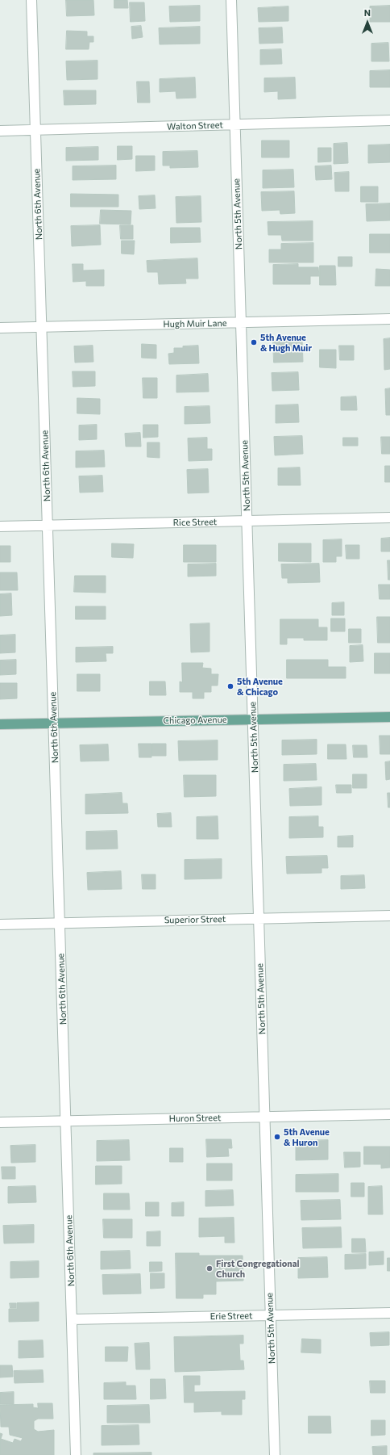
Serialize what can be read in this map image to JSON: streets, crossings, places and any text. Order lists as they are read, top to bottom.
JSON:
{
  "streets": {
    "main road": ["Chicago Avenue"],
    "street": [
      "Walton Street",
      "North 6th Avenue",
      "North 5th Avenue",
      "Hugh Muir Lane",
      "Rice Street",
      "Superior Street",
      "Huron Street",
      "Erie Street"
    ]
  },
  "crossings": [
    ["Walton Street", "North 6th Avenue"],
    ["Walton Street", "North 5th Avenue"],
    ["North 6th Avenue", "Hugh Muir Lane"],
    ["North 6th Avenue", "Rice Street"],
    ["North 6th Avenue", "Chicago Avenue"],
    ["North 6th Avenue", "Superior Street"],
    ["North 6th Avenue", "Huron Street"],
    ["North 6th Avenue", "Erie Street"],
    ["North 5th Avenue", "Hugh Muir Lane"],
    ["North 5th Avenue", "Rice Street"],
    ["North 5th Avenue", "Chicago Avenue"],
    ["North 5th Avenue", "Superior Street"],
    ["North 5th Avenue", "Huron Street"],
    ["North 5th Avenue", "Erie Street"]
  ],
  "places": [
    "5th Avenue & Hugh Muir",
    "5th Avenue & Chicago",
    "5th Avenue & Huron",
    "First Congregational Church"
  ],
  "north": "top"
}
